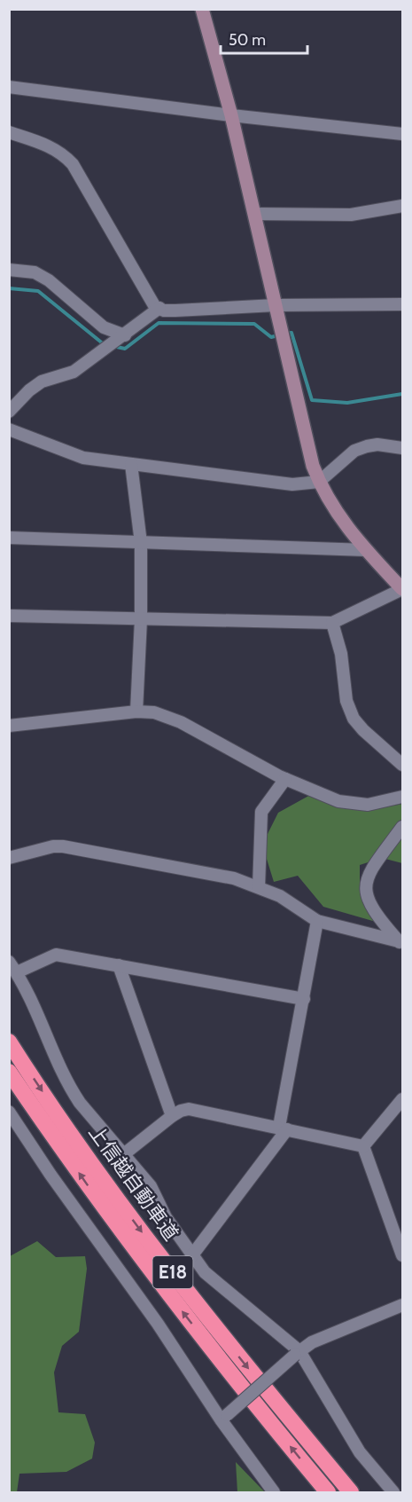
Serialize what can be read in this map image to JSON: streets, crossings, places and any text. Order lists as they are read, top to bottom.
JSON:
{
  "streets": {
    "highway": ["上信越自動車道", "E18"]
  },
  "scale_bar": "50 m"
}
